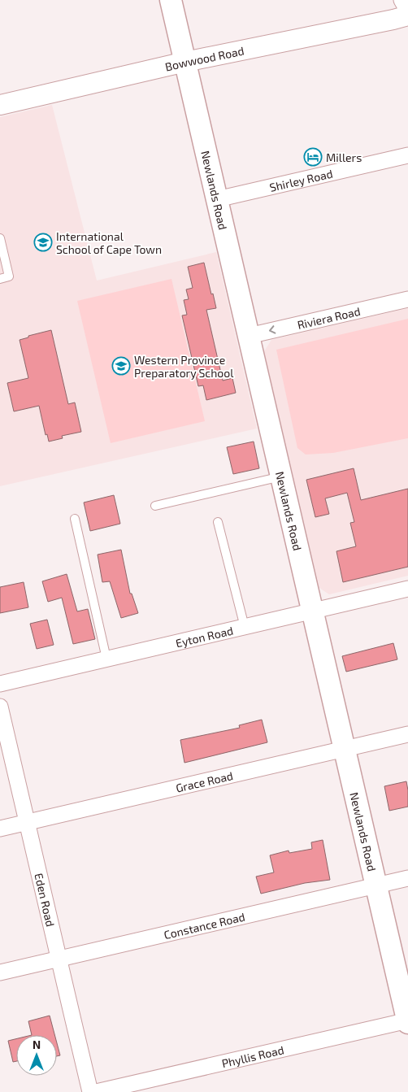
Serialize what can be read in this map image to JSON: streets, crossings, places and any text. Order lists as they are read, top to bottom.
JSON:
{
  "streets": {
    "main road": ["Newlands Road"],
    "street": [
      "Bowwood Road",
      "Shirley Road",
      "Riviera Road",
      "Eyton Road",
      "Grace Road",
      "Eden Road",
      "Constance Road",
      "Phyllis Road"
    ]
  },
  "crossings": [
    ["Bowwood Road", "Newlands Road"],
    ["Shirley Road", "Newlands Road"],
    ["Newlands Road", "Riviera Road"],
    ["Newlands Road", "Eyton Road"],
    ["Newlands Road", "Grace Road"],
    ["Newlands Road", "Constance Road"],
    ["Newlands Road", "Phyllis Road"],
    ["Grace Road", "Eden Road"],
    ["Eden Road", "Constance Road"]
  ],
  "one_way": ["Riviera Road"],
  "places": {
    "hotel": ["Millers"],
    "school or university": ["International School of Cape Town", "Western Province Preparatory School"]
  },
  "north": "top"
}
